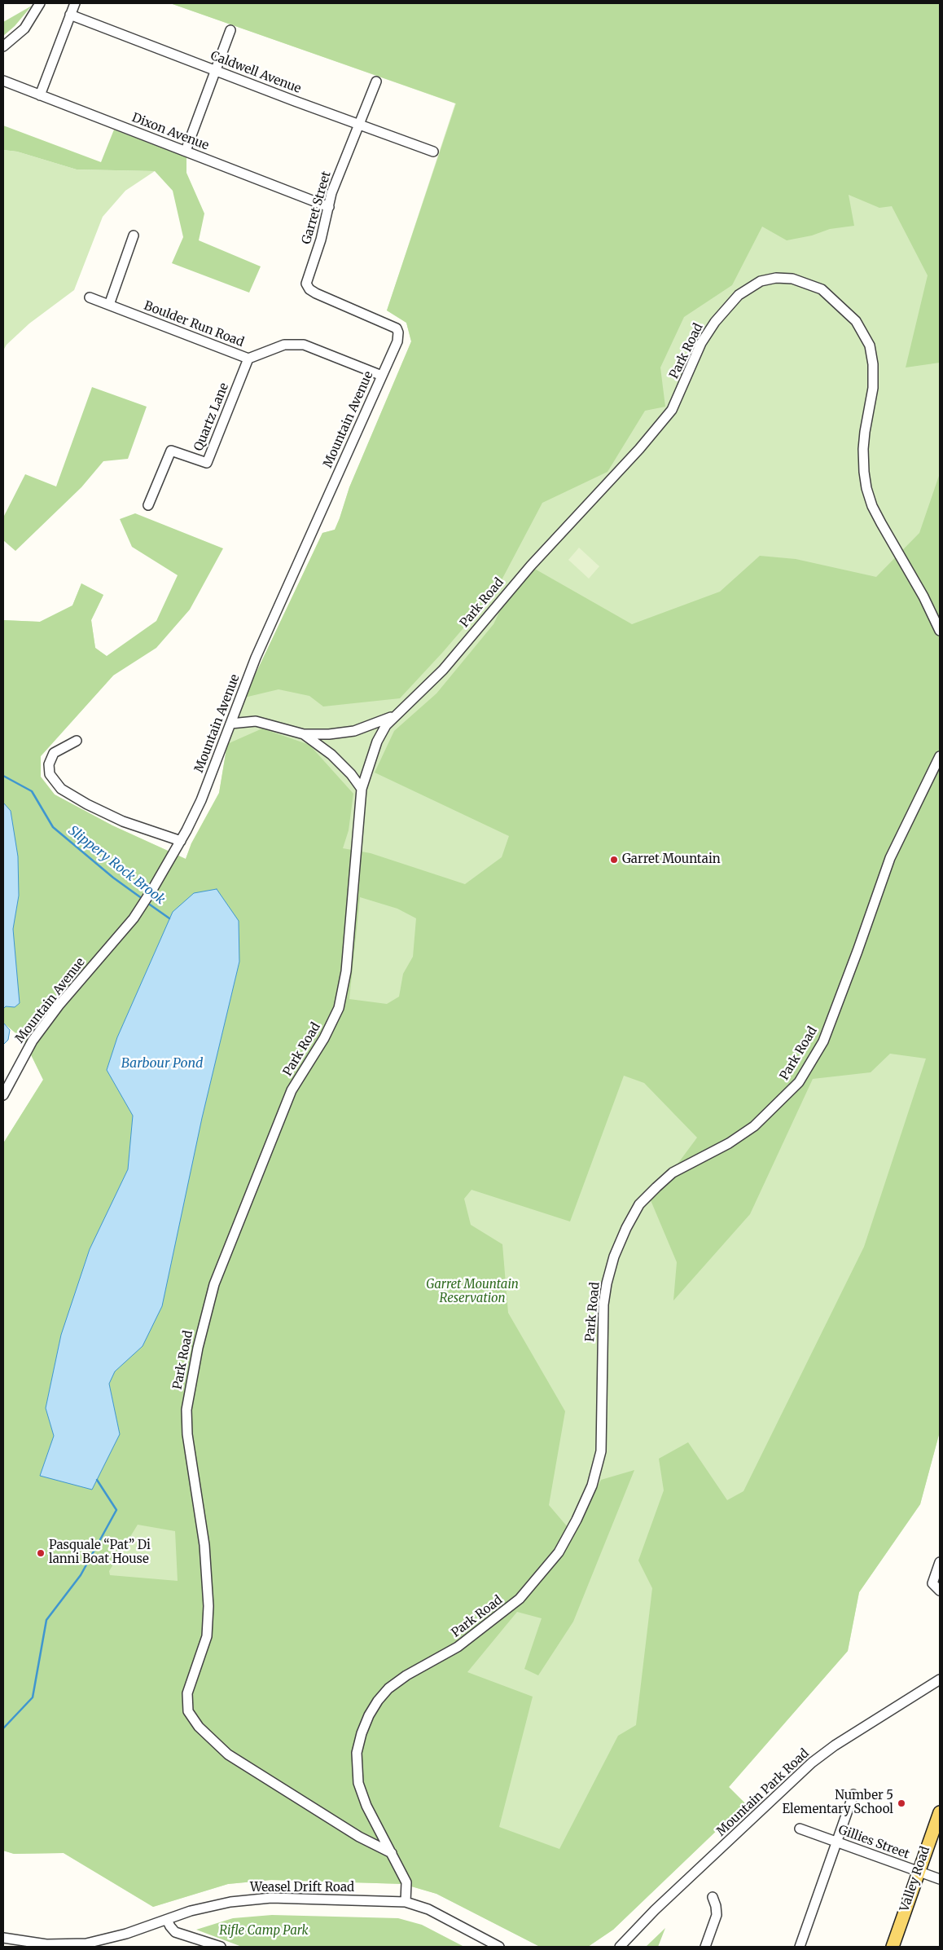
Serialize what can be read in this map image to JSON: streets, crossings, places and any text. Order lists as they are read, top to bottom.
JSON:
{
  "streets": {
    "main road": ["Valley Road"],
    "street": [
      "Caldwell Avenue",
      "Dixon Avenue",
      "Garret Street",
      "Boulder Run Road",
      "Park Road",
      "Quartz Lane",
      "Mountain Avenue",
      "Mountain Park Road",
      "Gillies Street",
      "Weasel Drift Road"
    ]
  },
  "crossings": [
    ["Caldwell Avenue", "Garret Street"],
    ["Dixon Avenue", "Garret Street"],
    ["Garret Street", "Mountain Avenue"],
    ["Boulder Run Road", "Quartz Lane"],
    ["Boulder Run Road", "Mountain Avenue"],
    ["Park Road", "Mountain Avenue"],
    ["Park Road", "Weasel Drift Road"],
    ["Gillies Street", "Valley Road"]
  ],
  "water": ["Slippery Rock Brook", "Barbour Pond"],
  "parks": ["Garret Mountain Reservation", "Rifle Camp Park"],
  "places": ["Garret Mountain", "Pasquale “Pat” Di lanni Boat House", "Number 5 Elementary School"]
}
